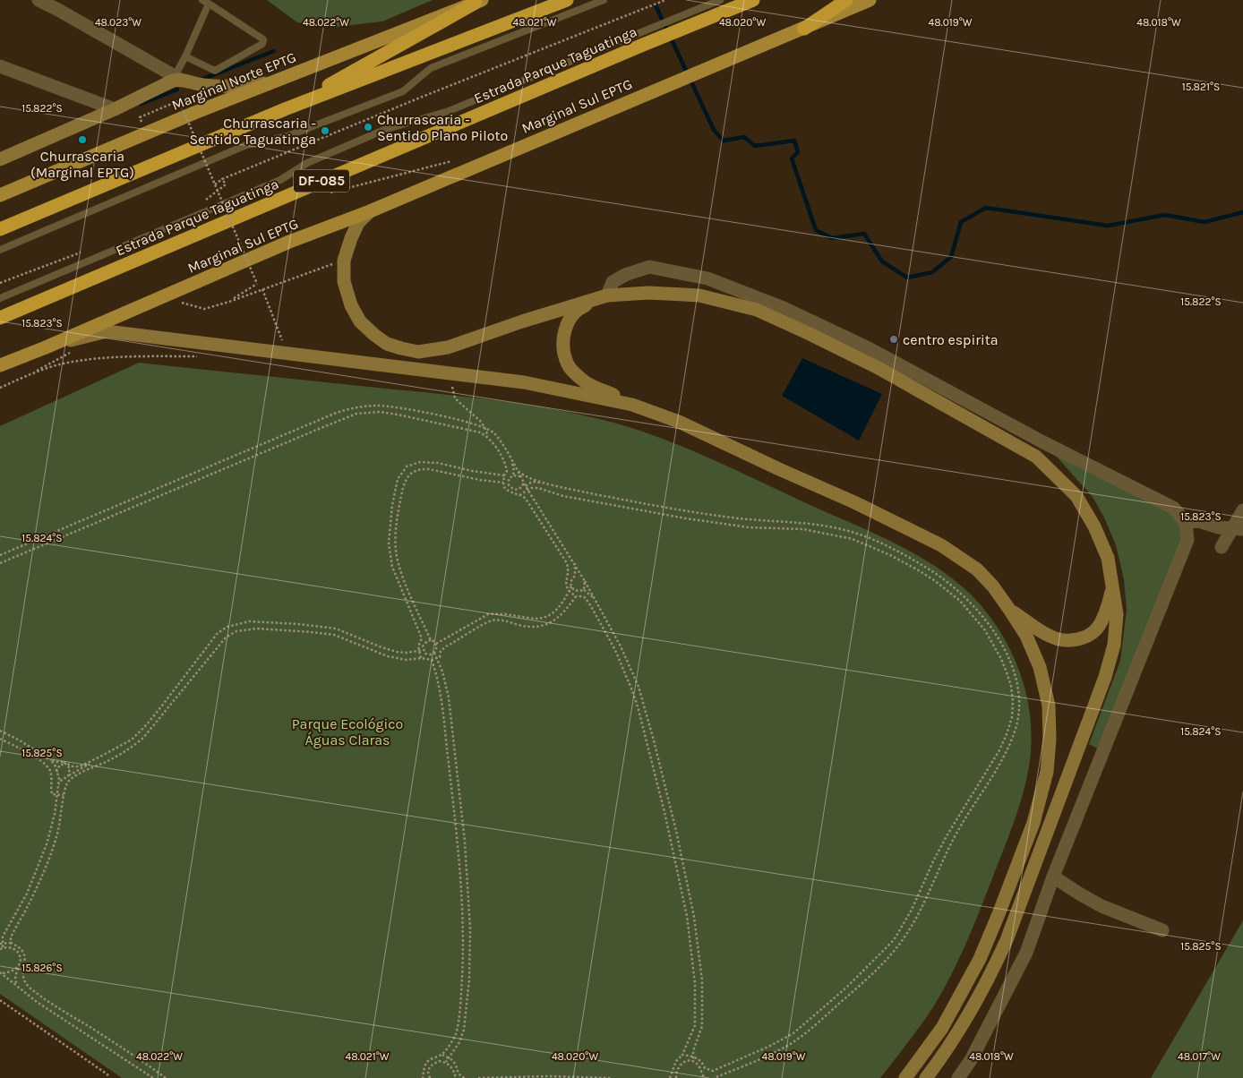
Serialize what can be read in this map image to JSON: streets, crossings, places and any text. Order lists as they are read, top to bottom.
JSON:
{
  "streets": {
    "highway": ["Estrada Parque Taguatinga", "DF-085"],
    "main road": ["Marginal Norte EPTG", "Marginal Sul EPTG"]
  },
  "parks": ["Parque Ecológico Águas Claras"],
  "places": [
    "Churrascaria - Sentido Plano Piloto",
    "Churrascaria - Sentido Taguatinga",
    "Churrascaria (Marginal EPTG)",
    "centro espirita"
  ],
  "coordinates": [
    "48.023°W",
    "48.022°W",
    "48.021°W",
    "48.020°W",
    "48.019°W",
    "48.018°W",
    "15.821°S",
    "15.822°S",
    "15.823°S",
    "15.824°S",
    "15.825°S",
    "15.826°S",
    "48.017°W"
  ]
}
